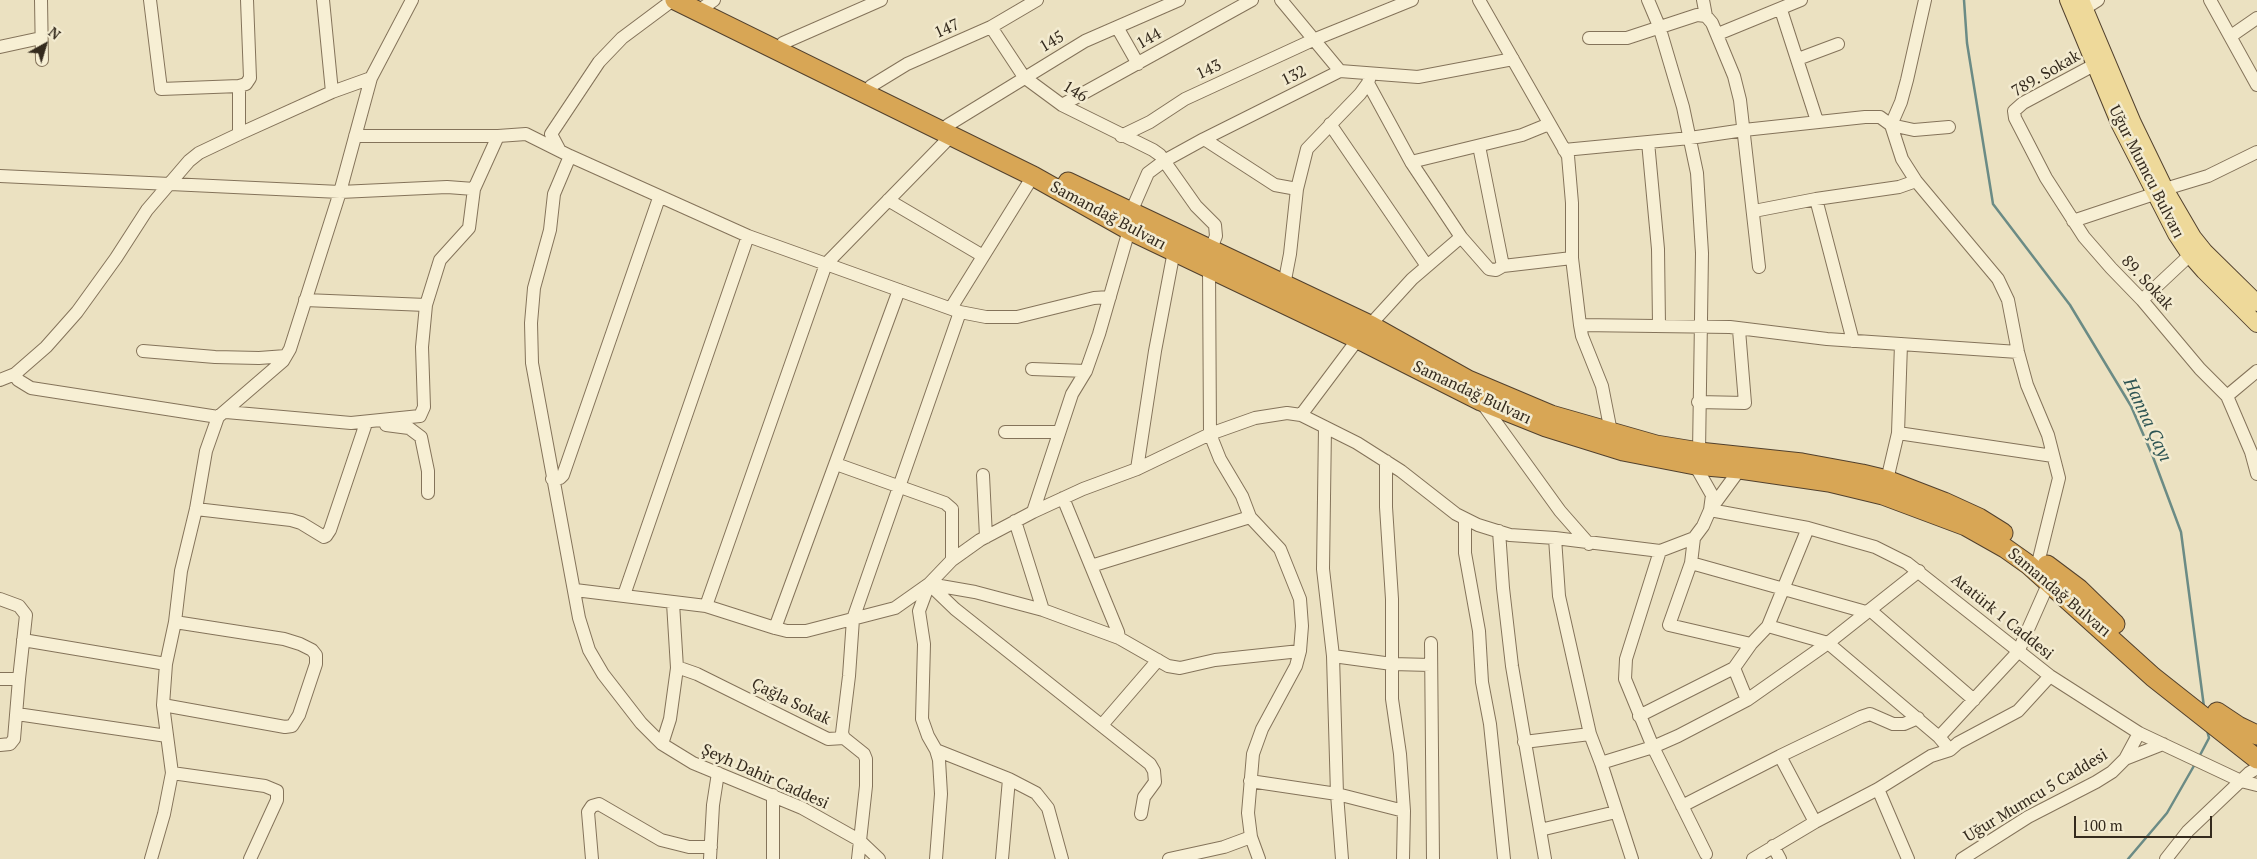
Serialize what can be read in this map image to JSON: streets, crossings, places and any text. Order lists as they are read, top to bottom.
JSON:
{
  "streets": {
    "highway": ["Samandağ Bulvarı"],
    "main road": ["Uğur Mumcu Bulvarı"],
    "street": [
      "147",
      "144",
      "145",
      "143",
      "789. Sokak",
      "132",
      "146",
      "89. Sokak",
      "Atatürk 1 Caddesi",
      "Çağla Sokak",
      "Şeyh Dahir Caddesi",
      "Uğur Mumcu 5 Caddesi"
    ]
  },
  "crossings": [
    ["147", "146"],
    ["147", "Samandağ Bulvarı"],
    ["144", "146"],
    ["145", "146"],
    ["145", "Samandağ Bulvarı"],
    ["143", "146"],
    ["789. Sokak", "Uğur Mumcu Bulvarı"],
    ["789. Sokak", "89. Sokak"],
    ["132", "146"],
    ["132", "Samandağ Bulvarı"],
    ["146", "Samandağ Bulvarı"],
    ["Atatürk 1 Caddesi", "Uğur Mumcu 5 Caddesi"],
    ["Çağla Sokak", "Şeyh Dahir Caddesi"]
  ],
  "water": ["Hanna Çayı"],
  "scale_bar": "100 m",
  "north": "top right"
}
